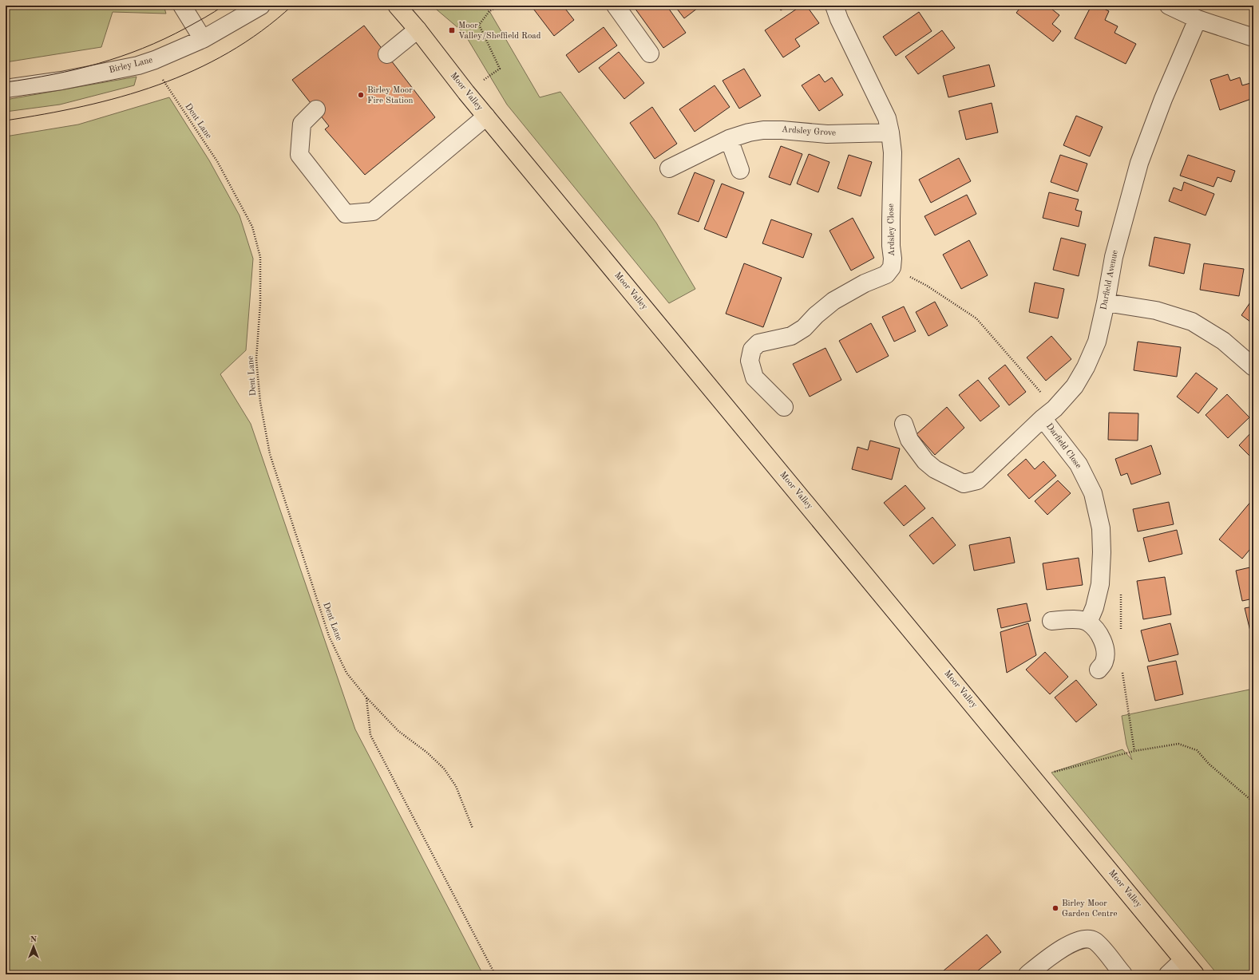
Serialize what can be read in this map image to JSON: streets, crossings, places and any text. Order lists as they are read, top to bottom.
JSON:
{
  "streets": {
    "main road": ["Moor Valley"],
    "street": [
      "Birley Lane",
      "Ardsley Grove",
      "Ardsley Close",
      "Darfield Avenue",
      "Darfield Close"
    ],
    "path": ["Dent Lane"]
  },
  "crossings": [
    ["Birley Lane", "Dent Lane"],
    ["Ardsley Grove", "Ardsley Close"],
    ["Darfield Avenue", "Darfield Close"]
  ],
  "places": {
    "transit": ["Moor Valley/Sheffield Road"],
    "other": ["Birley Moor Fire Station", "Birley Moor Garden Centre"]
  },
  "north": "top"
}
